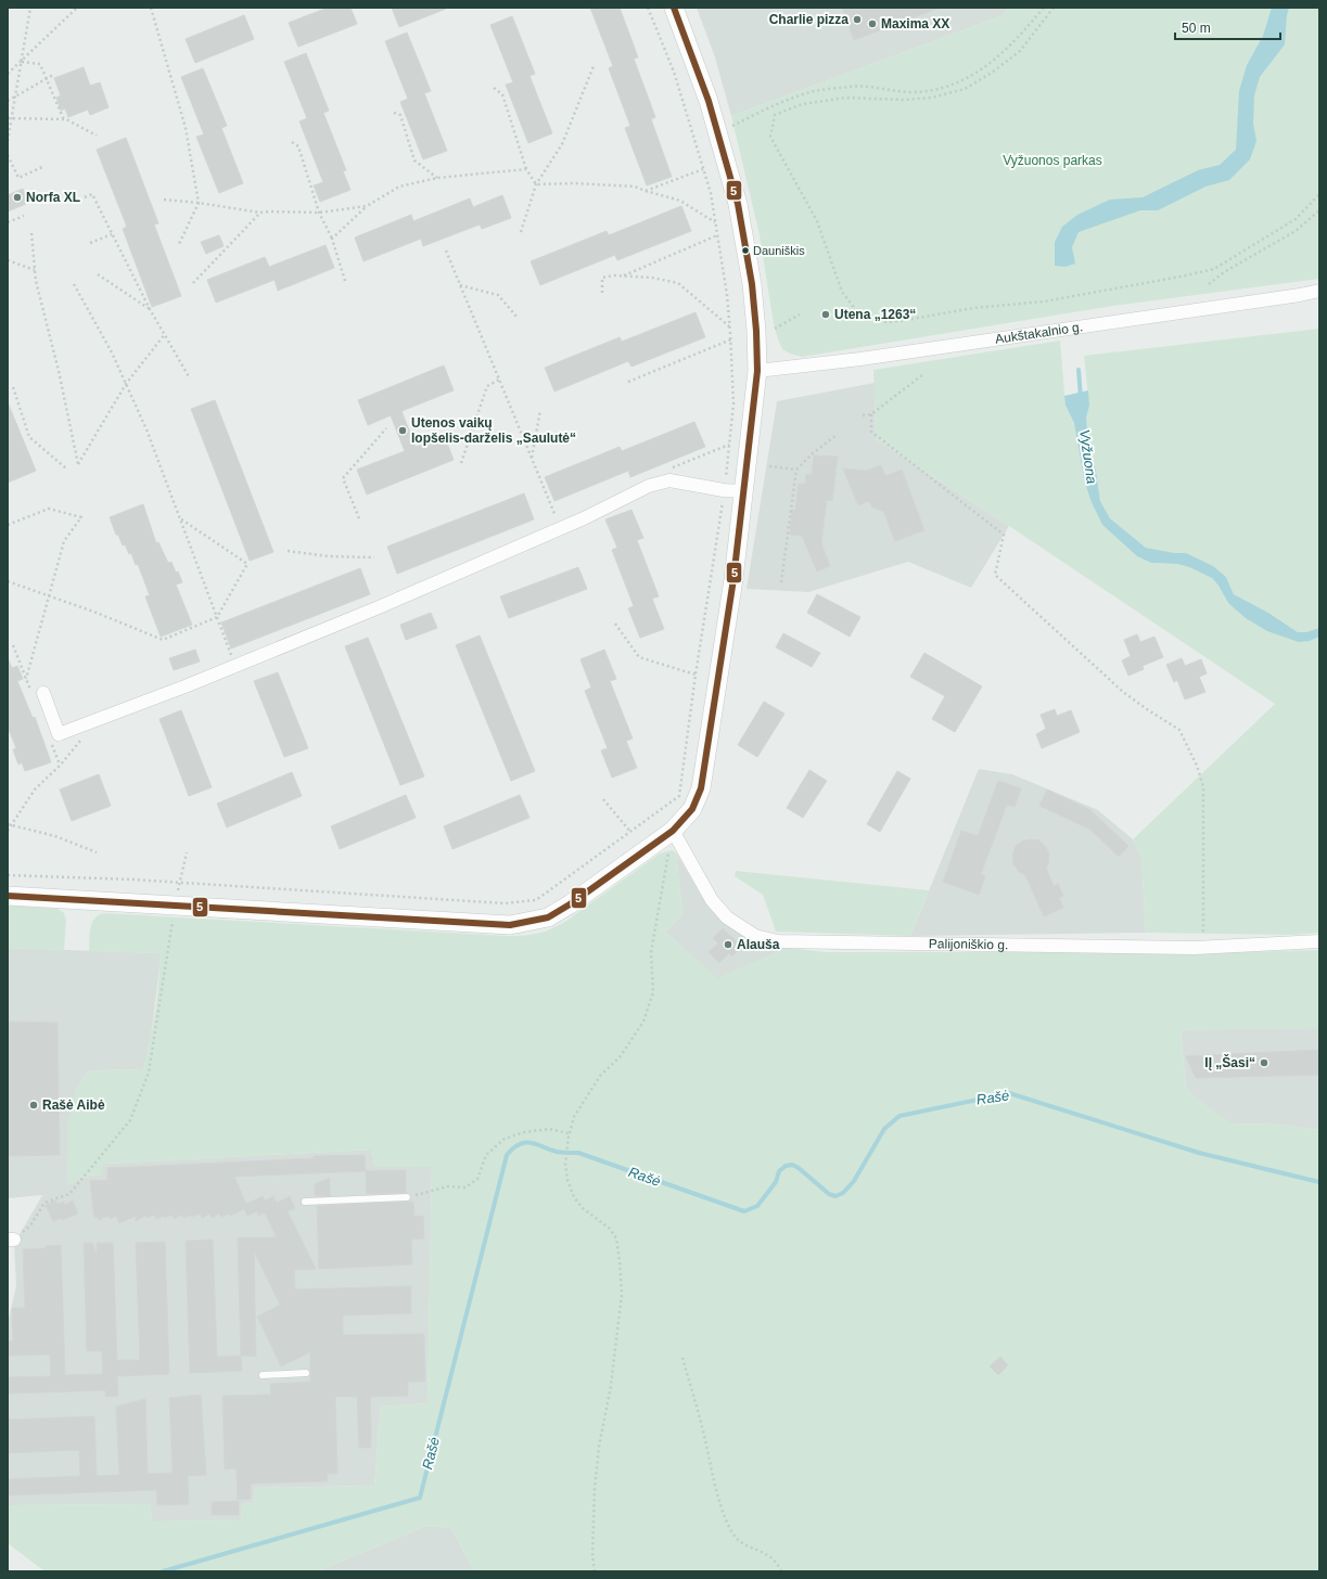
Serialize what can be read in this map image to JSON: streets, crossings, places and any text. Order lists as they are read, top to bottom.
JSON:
{
  "streets": {
    "street": ["Aukštakalnio g.", "Palijoniškio g."]
  },
  "water": ["Vyžuona", "Rašė"],
  "parks": ["Vyžuonos parkas"],
  "places": [
    "Charlie pizza",
    "Maxima XX",
    "Norfa XL",
    "Dauniškis",
    "Utena „1263“",
    "Utenos vaikų lopšelis-darželis „Saulutė“",
    "Alauša",
    "IĮ „Šasi“",
    "Rašė Aibė"
  ],
  "lines": ["transit line 5"],
  "scale_bar": "50 m"
}
